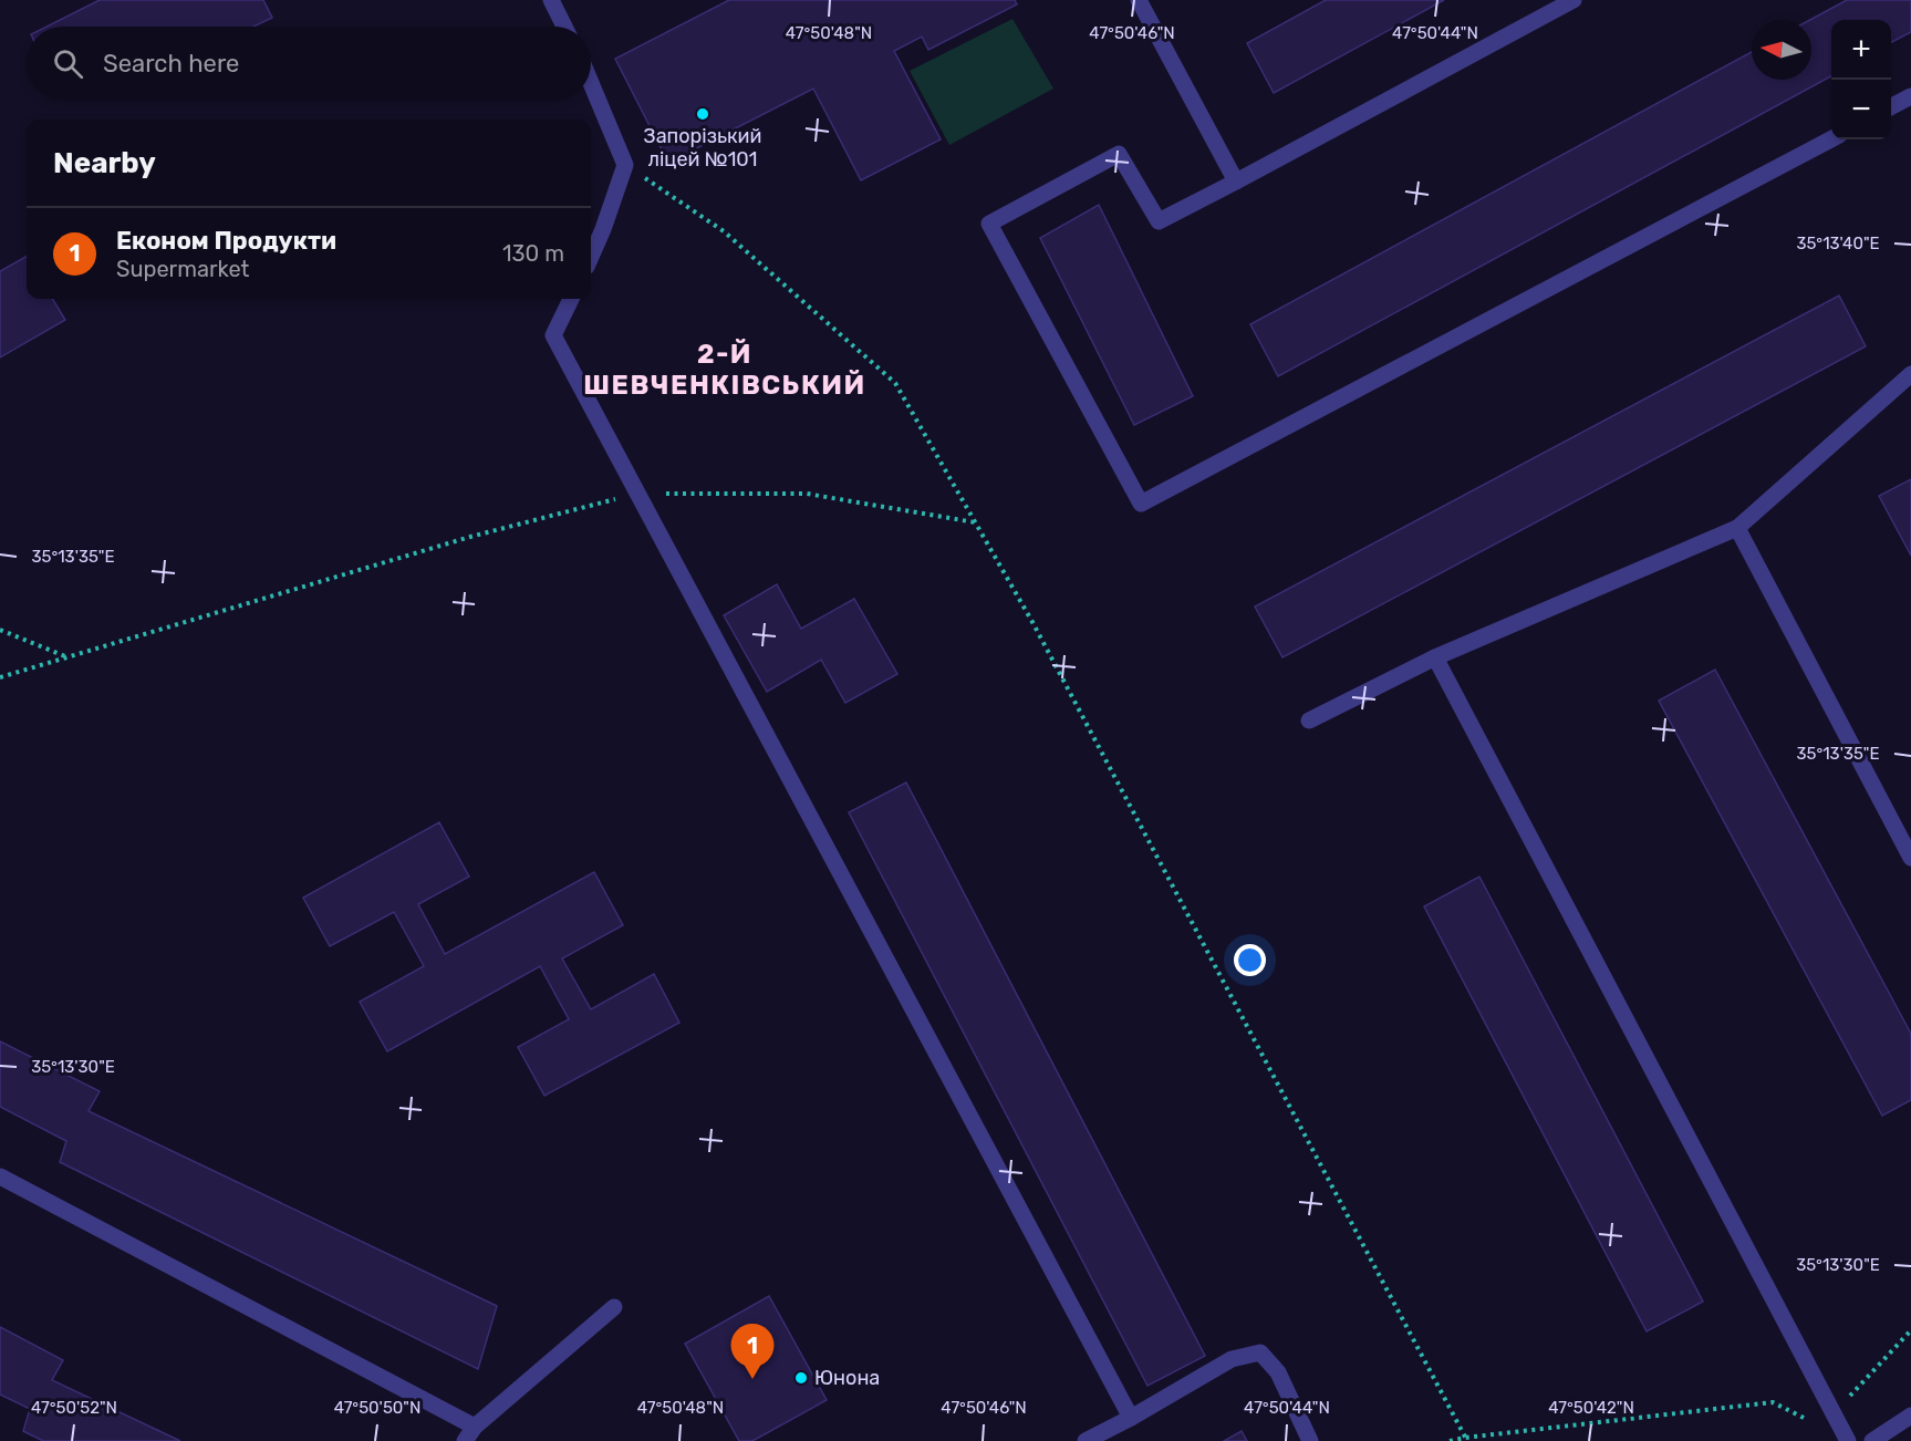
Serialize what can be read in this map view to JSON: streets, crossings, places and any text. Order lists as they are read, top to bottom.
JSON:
{
  "districts": ["2-Й ШЕВЧЕНКІВСЬКИЙ"],
  "places": ["Запорізький ліцей №101", "Юнона"],
  "north": "left",
  "page": {
    "map_buttons": ["+", "−"],
    "search": "Search here",
    "heading": "Nearby",
    "list": [
      {
        "mark": "1",
        "name": "Економ Продукти",
        "note": "Supermarket",
        "value": "130 m"
      }
    ],
    "pins": "1"
  },
  "coordinates": [
    "47°50'48\"N",
    "47°50'46\"N",
    "47°50'44\"N",
    "35°13'40\"E",
    "35°13'35\"E",
    "35°13'30\"E",
    "47°50'52\"N",
    "47°50'50\"N",
    "47°50'42\"N"
  ]
}
